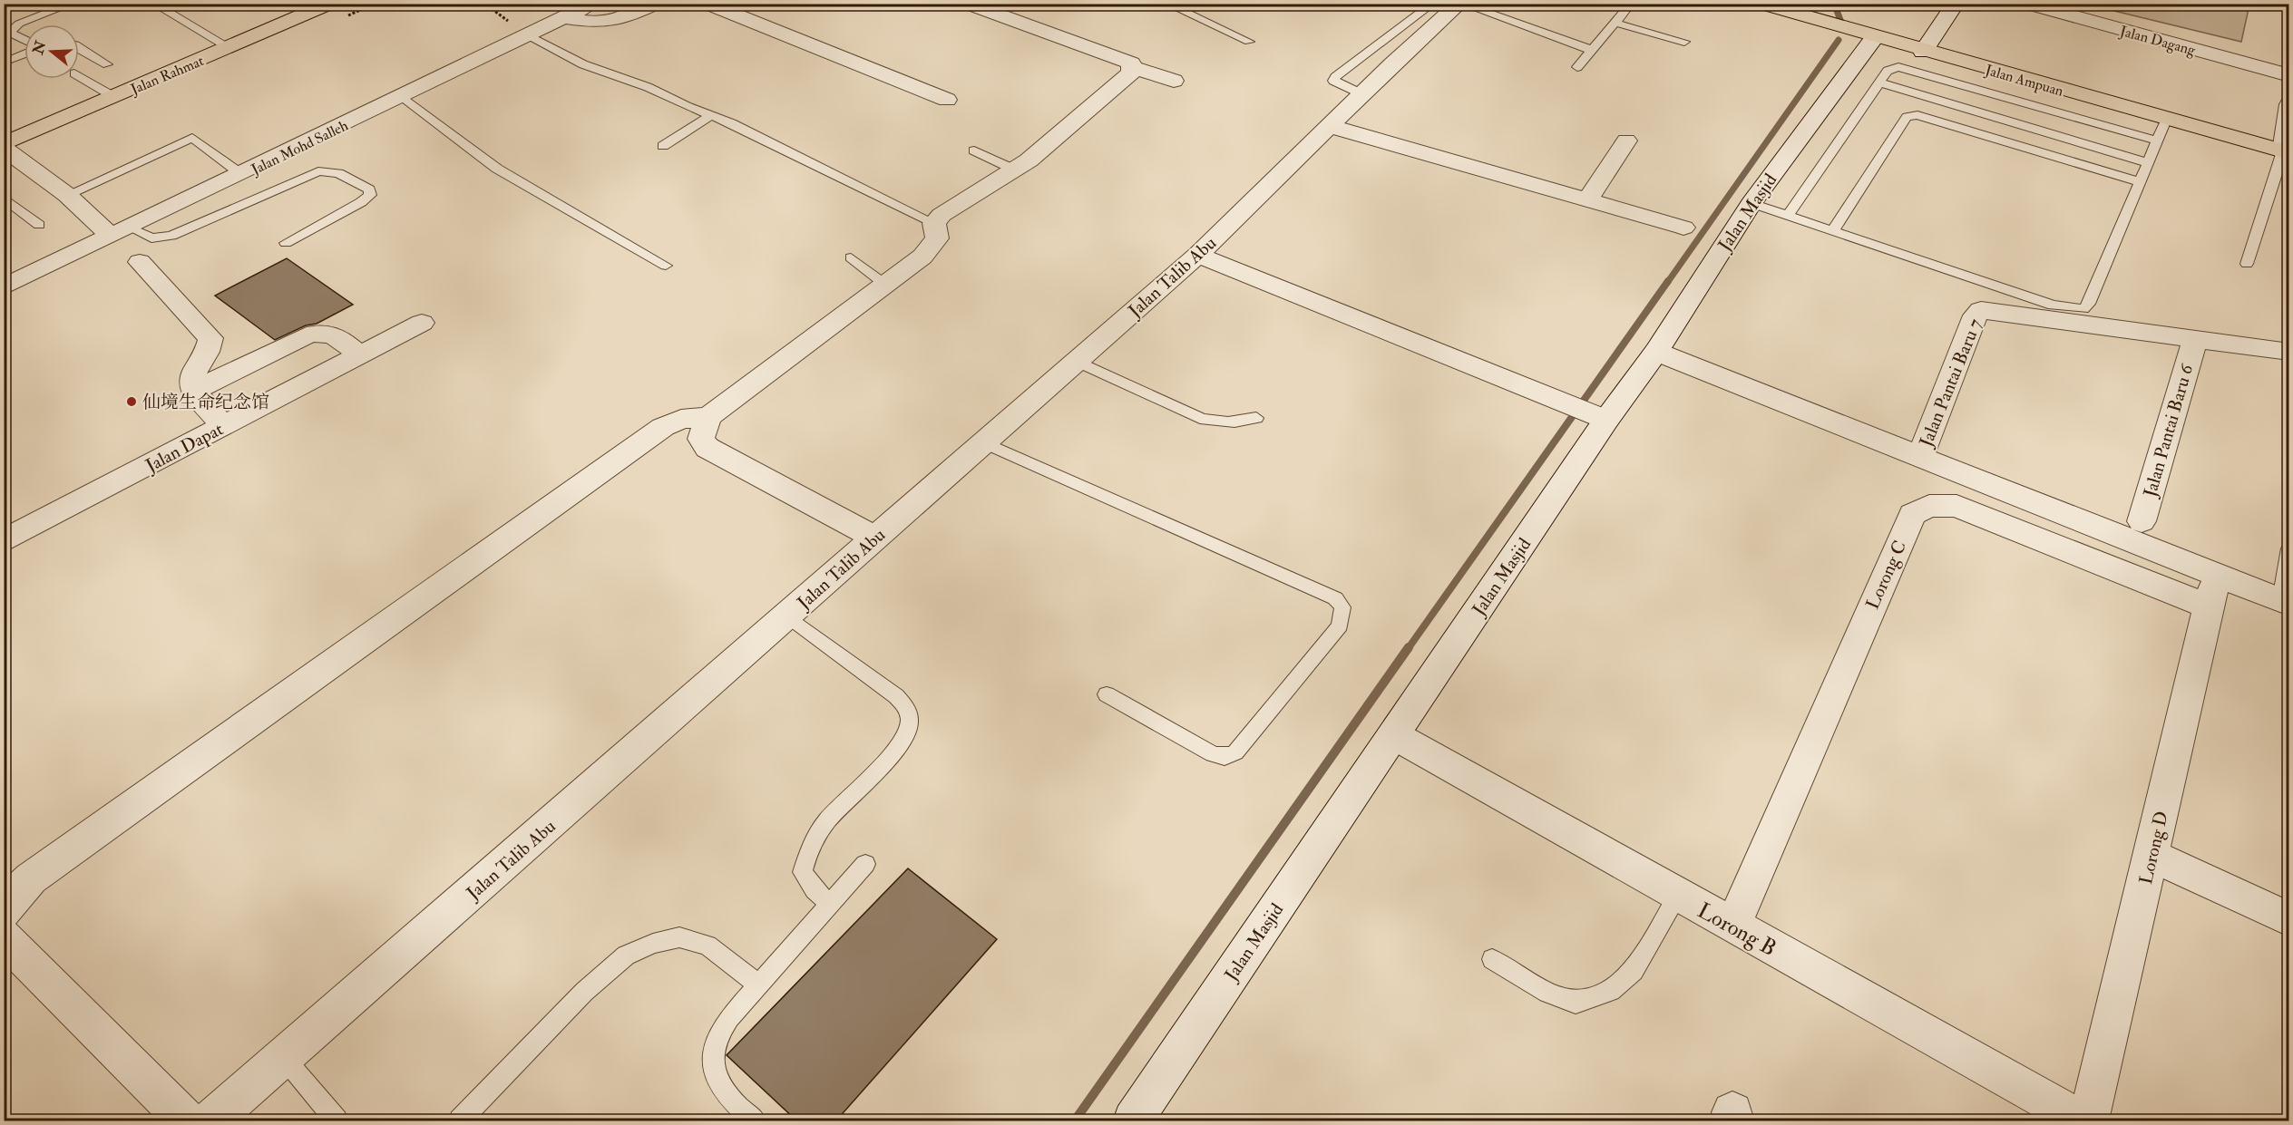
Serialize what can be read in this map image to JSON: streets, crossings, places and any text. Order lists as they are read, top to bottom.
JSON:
{
  "streets": {
    "main road": ["Jalan Rahmat", "Jalan Ampuan"],
    "street": [
      "Jalan Dagang",
      "Jalan Mohd Salleh",
      "Jalan Masjid",
      "Jalan Talib Abu",
      "Jalan Pantai Baru 7",
      "Jalan Pantai Baru 6",
      "Jalan Dapat",
      "Lorong C",
      "Lorong D",
      "Lorong B"
    ]
  },
  "crossings": [
    ["Jalan Ampuan", "Jalan Masjid"],
    ["Jalan Masjid", "Lorong B"],
    ["Jalan Pantai Baru 7", "Jalan Pantai Baru 6"],
    ["Lorong C", "Lorong D"],
    ["Lorong C", "Lorong B"]
  ],
  "places": ["仙境生命纪念馆"],
  "north": "left"
}
